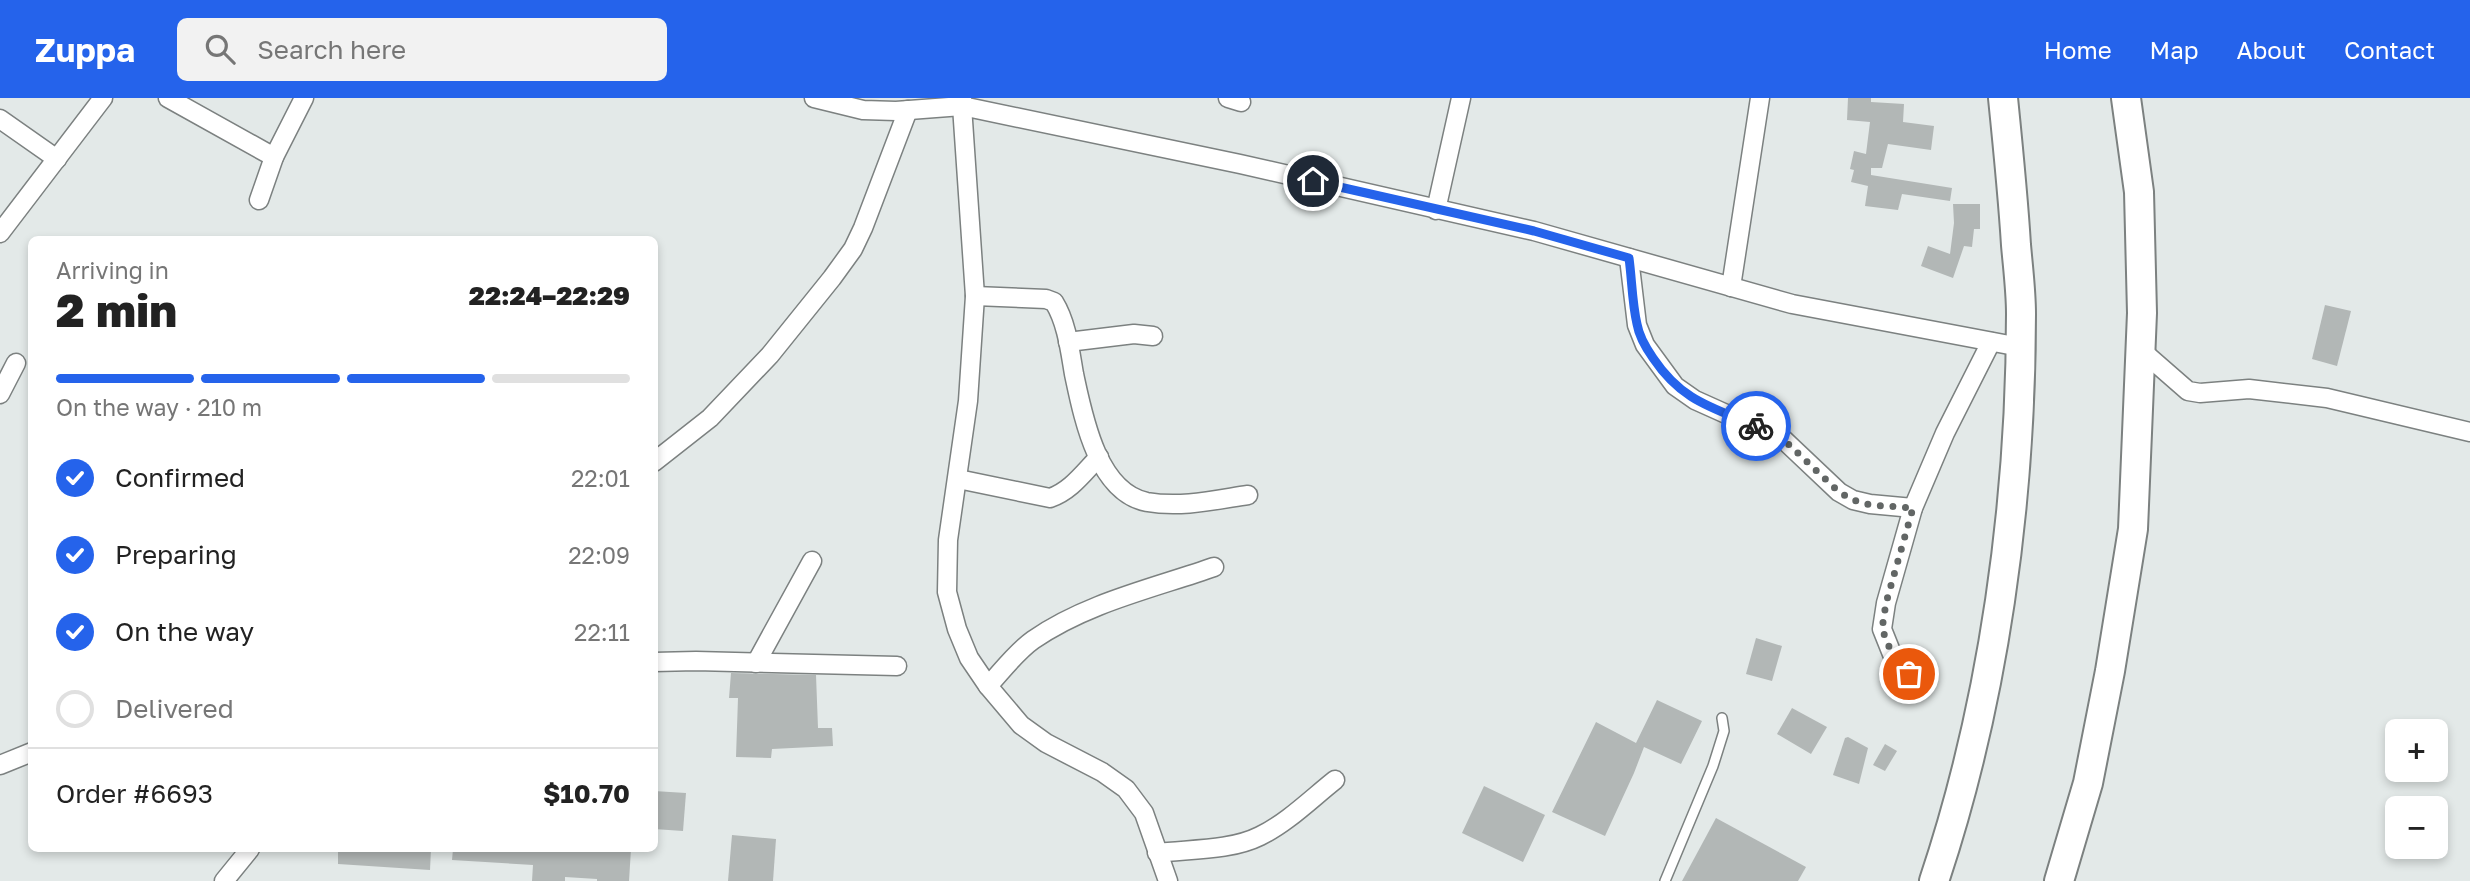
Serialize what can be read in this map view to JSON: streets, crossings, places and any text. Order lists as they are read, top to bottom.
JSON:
{
  "page": {
    "header": "Zuppa",
    "search": "Search here",
    "nav": [
      "Home",
      "Map",
      "About",
      "Contact"
    ],
    "heading": ["2 min", "Arriving in", "22:24–22:29"],
    "panel": ["Order #6693", "$10.70"],
    "bar": "On the way · 210 m",
    "list": [
      ["Confirmed", "22:01"],
      ["Preparing", "22:09"],
      ["On the way", "22:11"],
      "Delivered"
    ],
    "map_buttons": ["+", "−"]
  }
}
